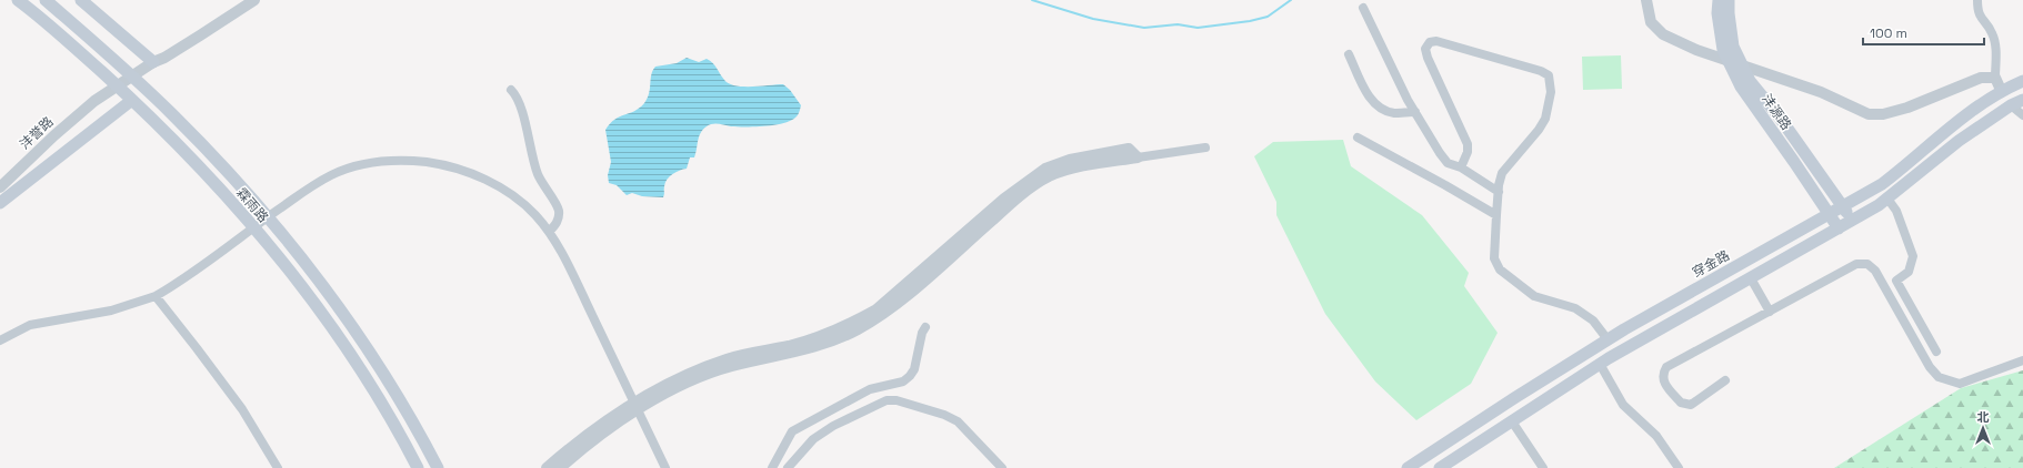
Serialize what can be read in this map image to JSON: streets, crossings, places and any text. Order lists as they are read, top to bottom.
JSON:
{
  "streets": {
    "main road": ["沣源路", "霖雨路", "穿金路"],
    "street": ["沣誉路"]
  },
  "crossings": [
    ["沣源路", "穿金路"]
  ],
  "scale_bar": "100 m",
  "north": "top"
}
